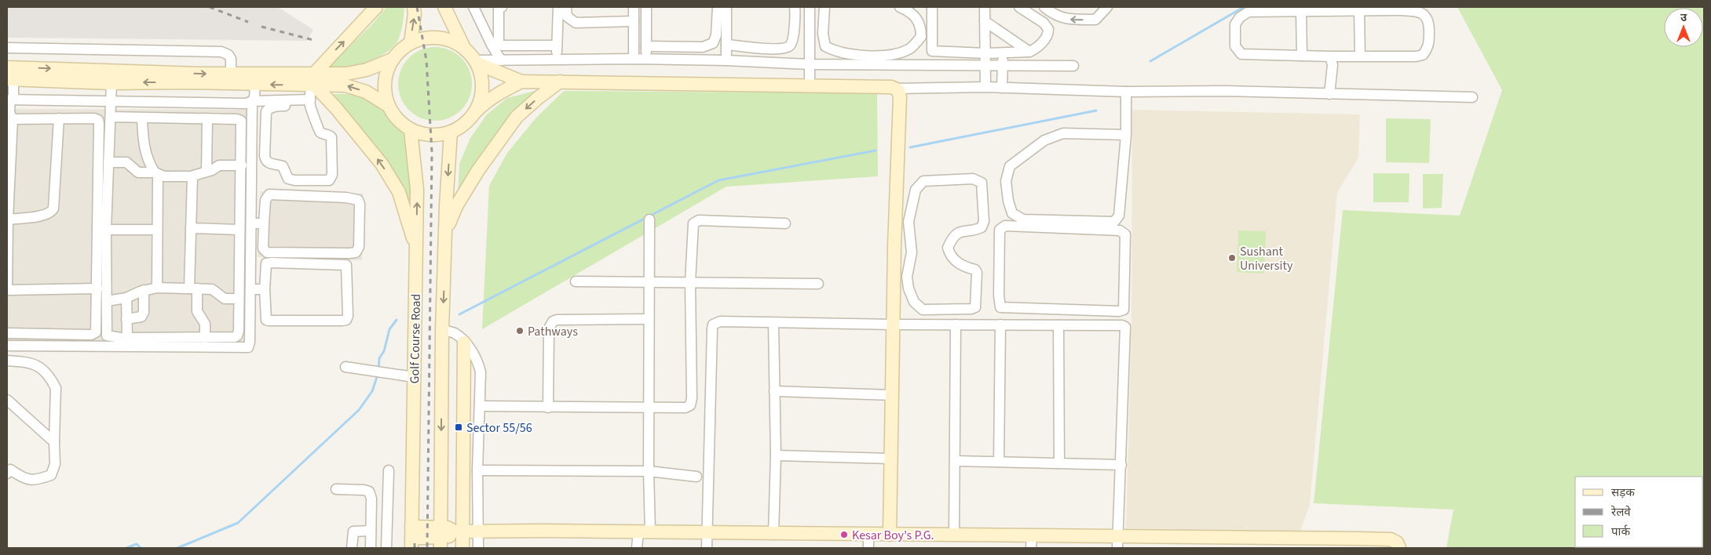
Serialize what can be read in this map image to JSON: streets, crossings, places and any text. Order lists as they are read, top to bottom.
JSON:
{
  "streets": {
    "main road": ["Golf Course Road"]
  },
  "places": {
    "other": ["Sushant University", "Pathways", "Kesar Boy’s P.G."],
    "transit": ["Sector 55/56"]
  },
  "legend": ["सड़क", "रेलवे", "पार्क"],
  "north": "top"
}
